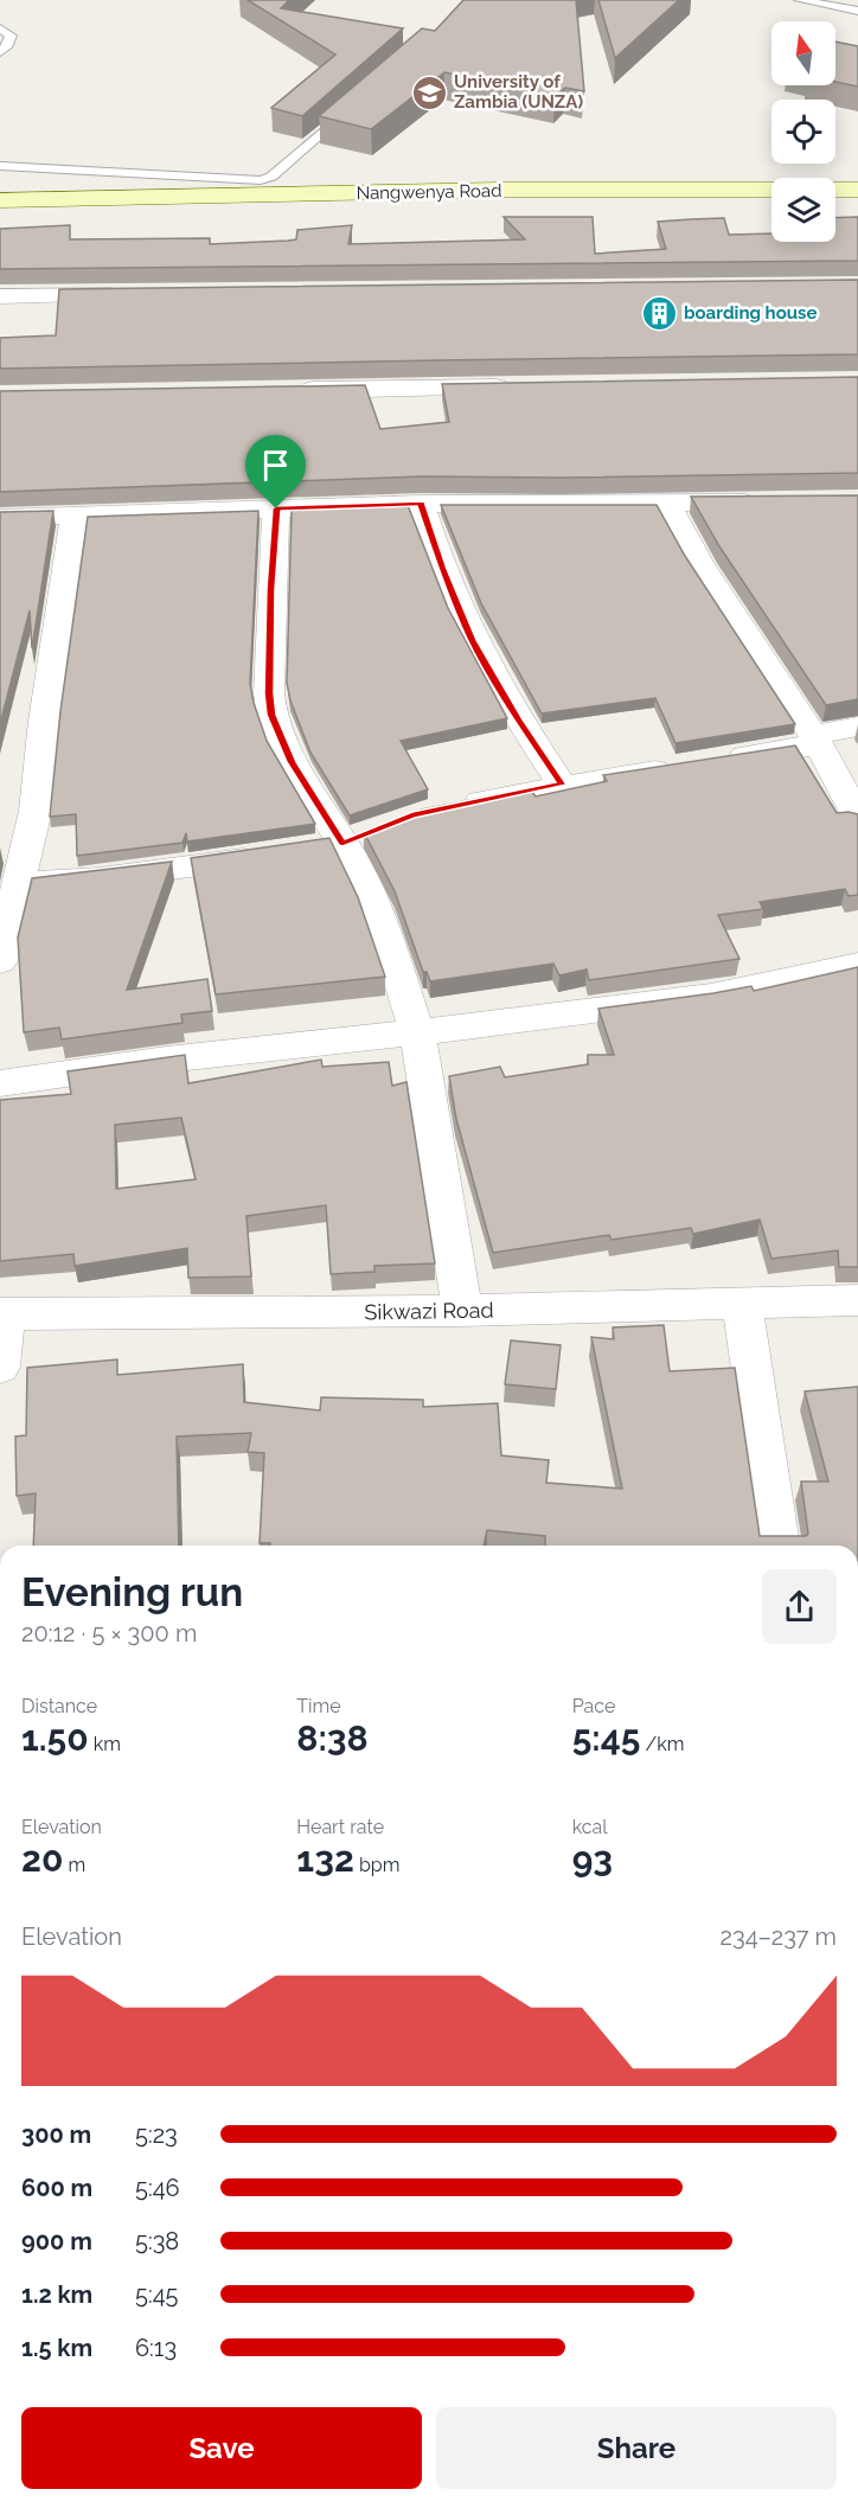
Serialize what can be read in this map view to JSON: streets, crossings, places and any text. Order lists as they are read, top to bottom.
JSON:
{
  "streets": {
    "main road": ["Nangwenya Road"],
    "street": ["Sikwazi Road"]
  },
  "places": {
    "school or university": ["University of Zambia (UNZA)"],
    "building": ["boarding house"]
  },
  "north": "top",
  "page": {
    "heading": ["Evening run", "20:12 · 5 × 300 m"],
    "stats": [
      ["Distance", "1.50 km"],
      ["Time", "8:38"],
      ["Pace", "5:45 /km"],
      ["Elevation", "20 m"],
      ["Heart rate", "132 bpm"],
      ["kcal", "93"]
    ],
    "chart": ["Elevation", "234–237 m"],
    "list": [
      {
        "name": "300 m",
        "note": "5:23"
      },
      {
        "name": "600 m",
        "note": "5:46"
      },
      {
        "name": "900 m",
        "note": "5:38"
      },
      {
        "name": "1.2 km",
        "note": "5:45"
      },
      {
        "name": "1.5 km",
        "note": "6:13"
      }
    ],
    "buttons": ["Save", "Share"]
  }
}
